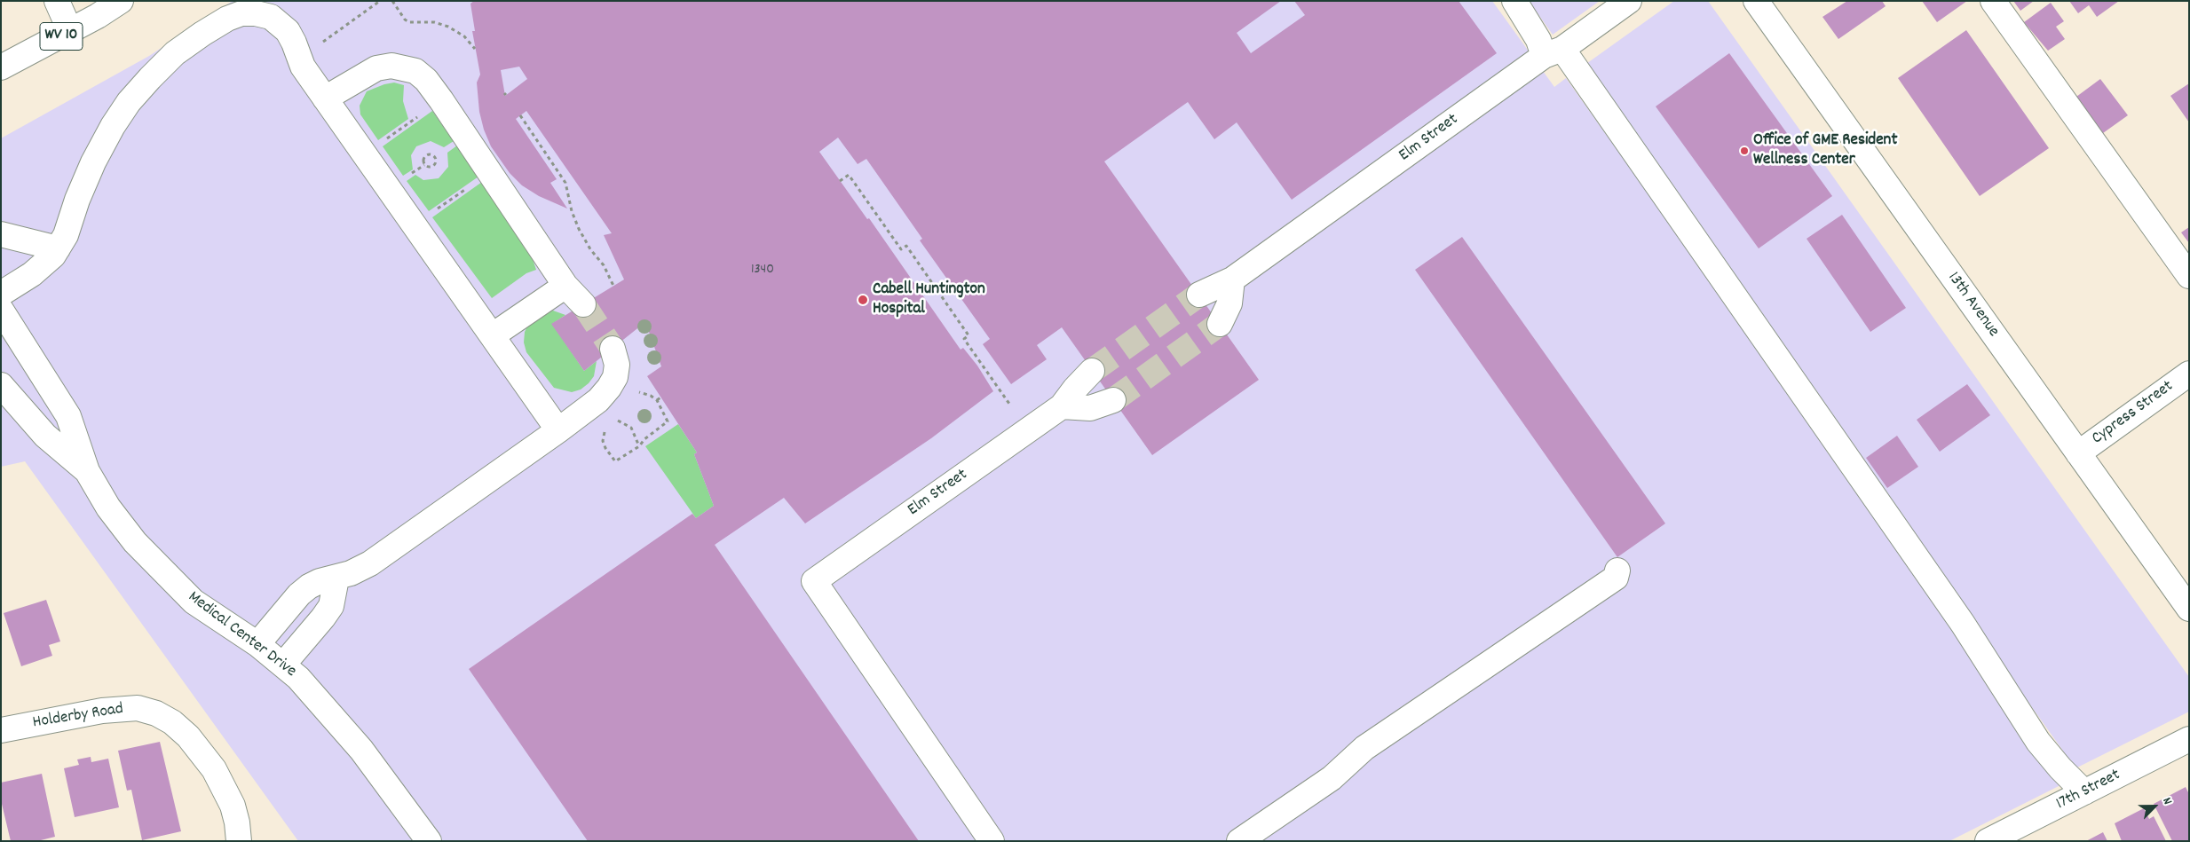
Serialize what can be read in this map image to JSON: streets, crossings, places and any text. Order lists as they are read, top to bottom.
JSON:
{
  "streets": {
    "street": [
      "WV 10",
      "Elm Street",
      "13th Avenue",
      "Cypress Street",
      "Medical Center Drive",
      "Holderby Road",
      "17th Street"
    ]
  },
  "crossings": [
    ["13th Avenue", "Cypress Street"]
  ],
  "places": ["Office of GME Resident Wellness Center", "Cabell Huntington Hospital"],
  "house_numbers": ["1340"],
  "north": "top right"
}
